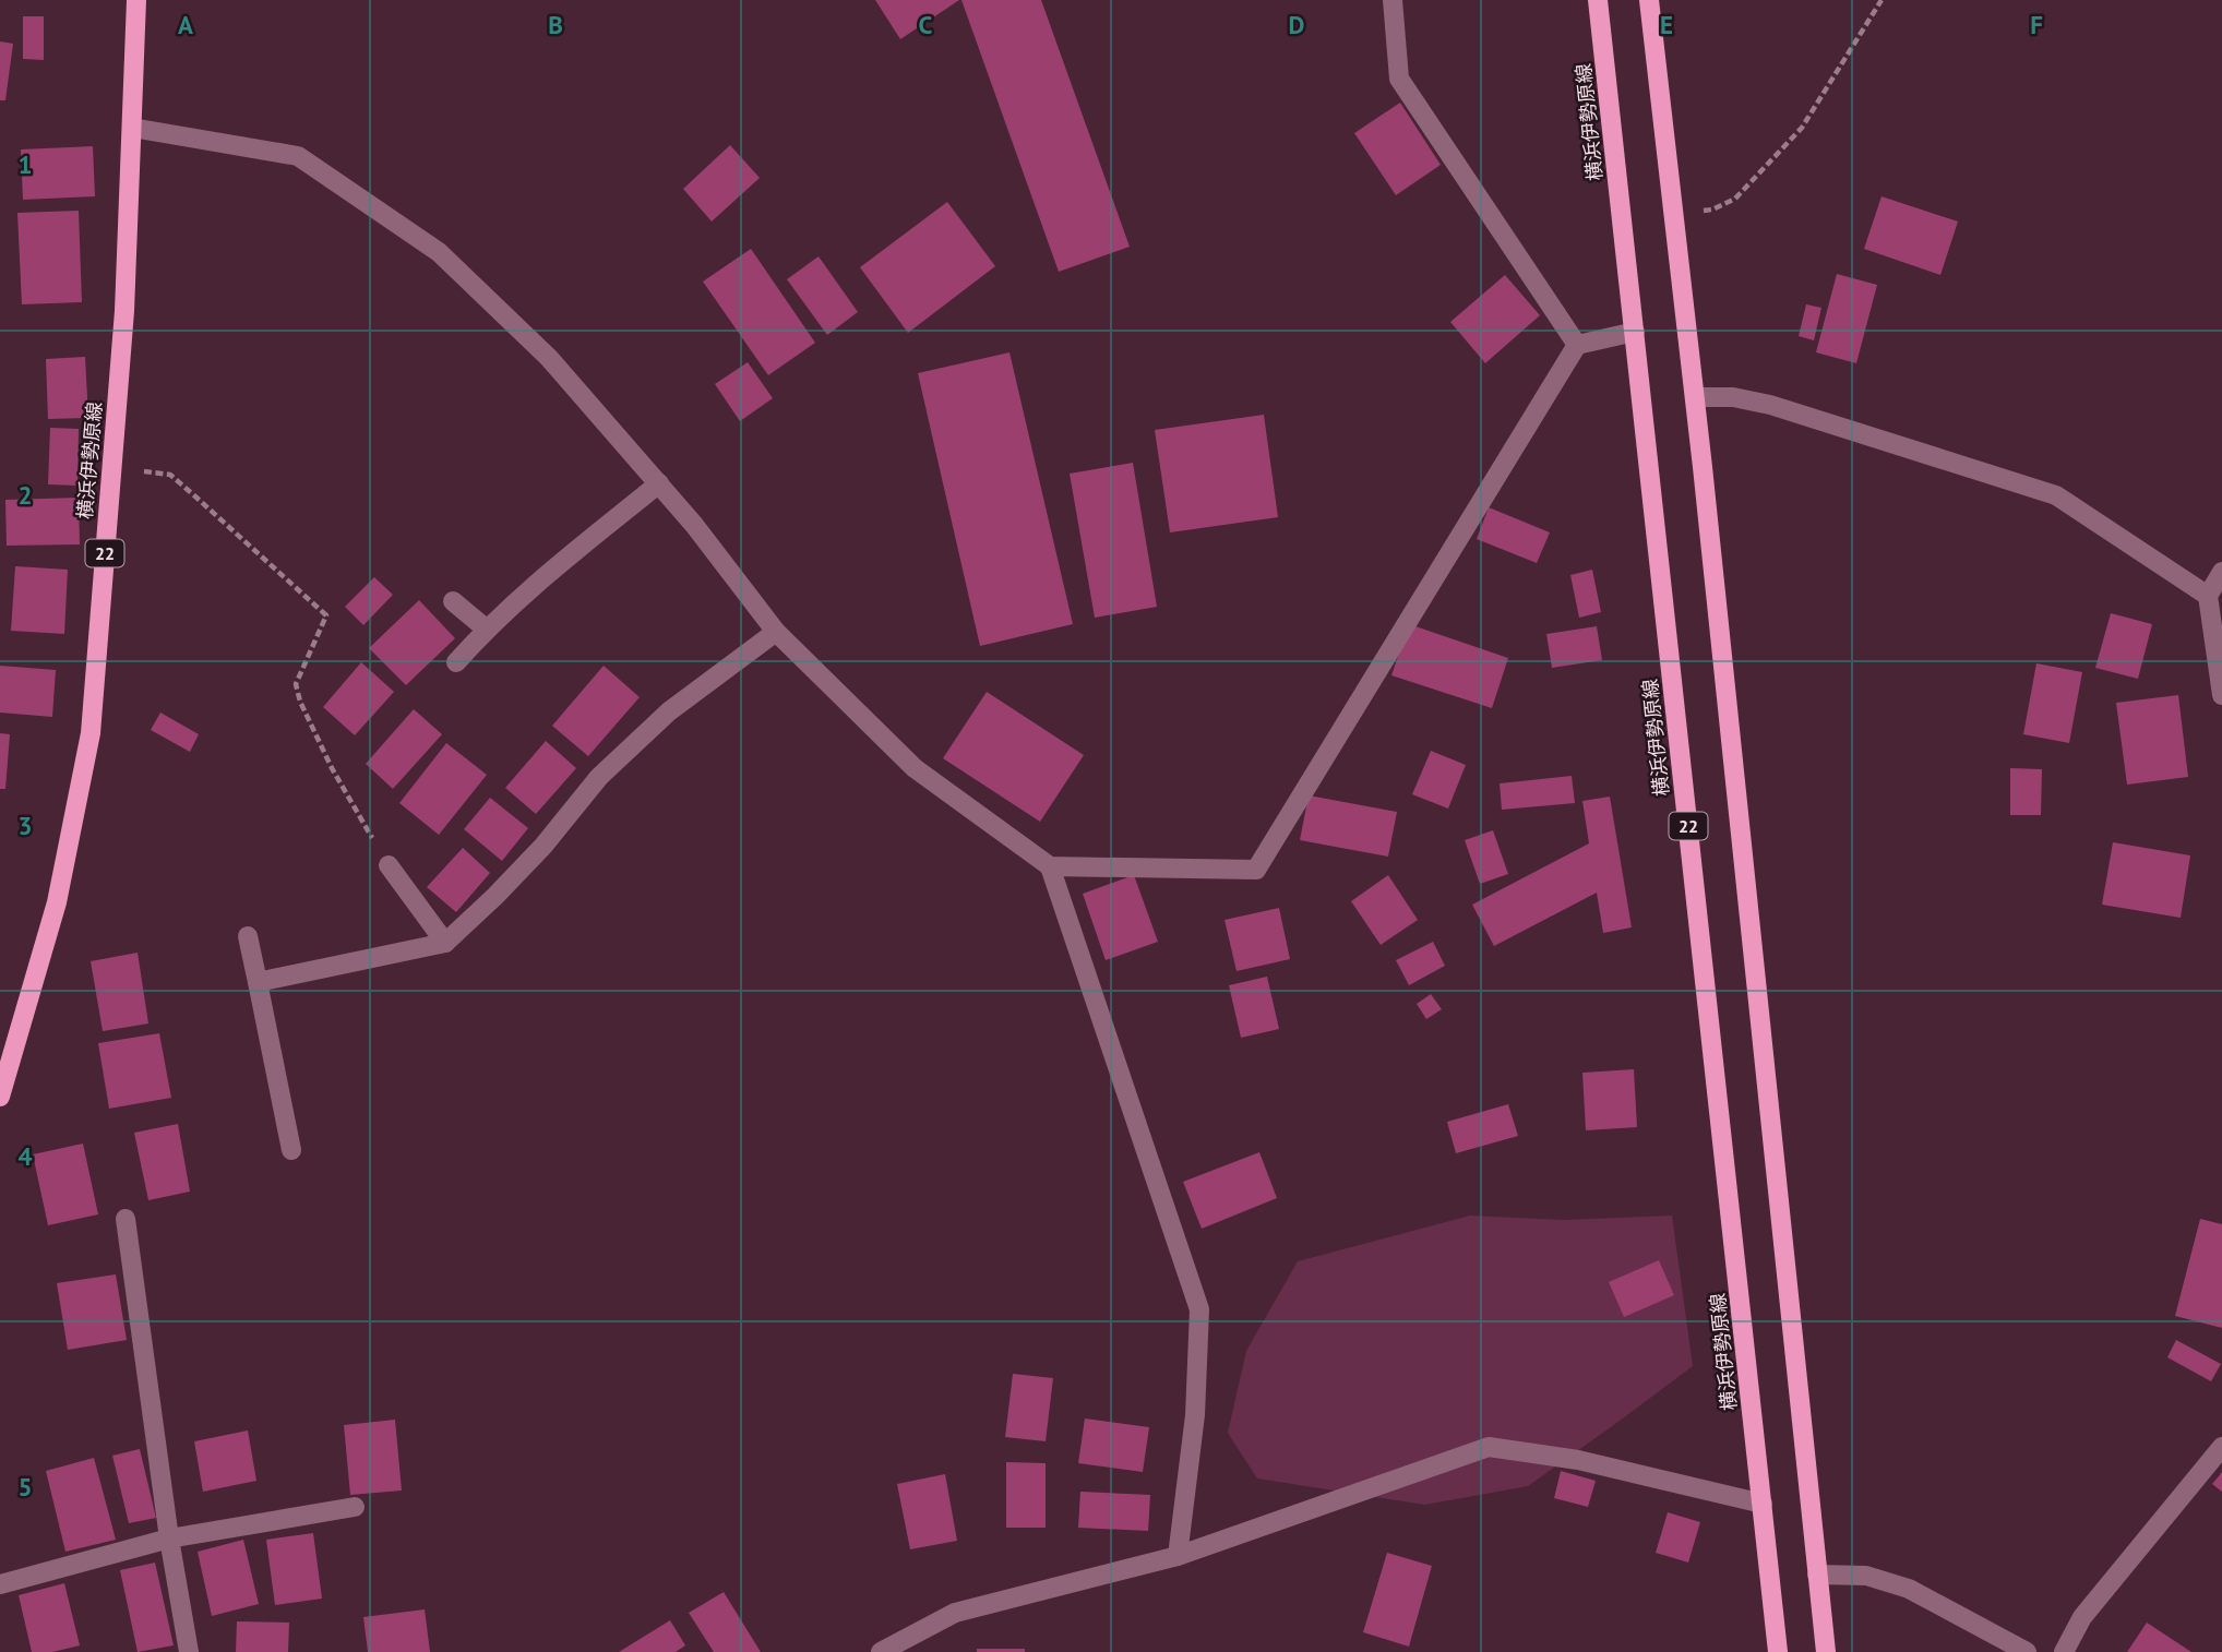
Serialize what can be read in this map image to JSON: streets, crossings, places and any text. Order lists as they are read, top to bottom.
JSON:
{
  "streets": {
    "main road": ["横浜伊勢原線", "22"]
  },
  "grid": {
    "columns": [
      "A",
      "B",
      "C",
      "D",
      "E",
      "F"
    ],
    "rows": [
      "1",
      "2",
      "3",
      "4",
      "5"
    ]
  }
}
